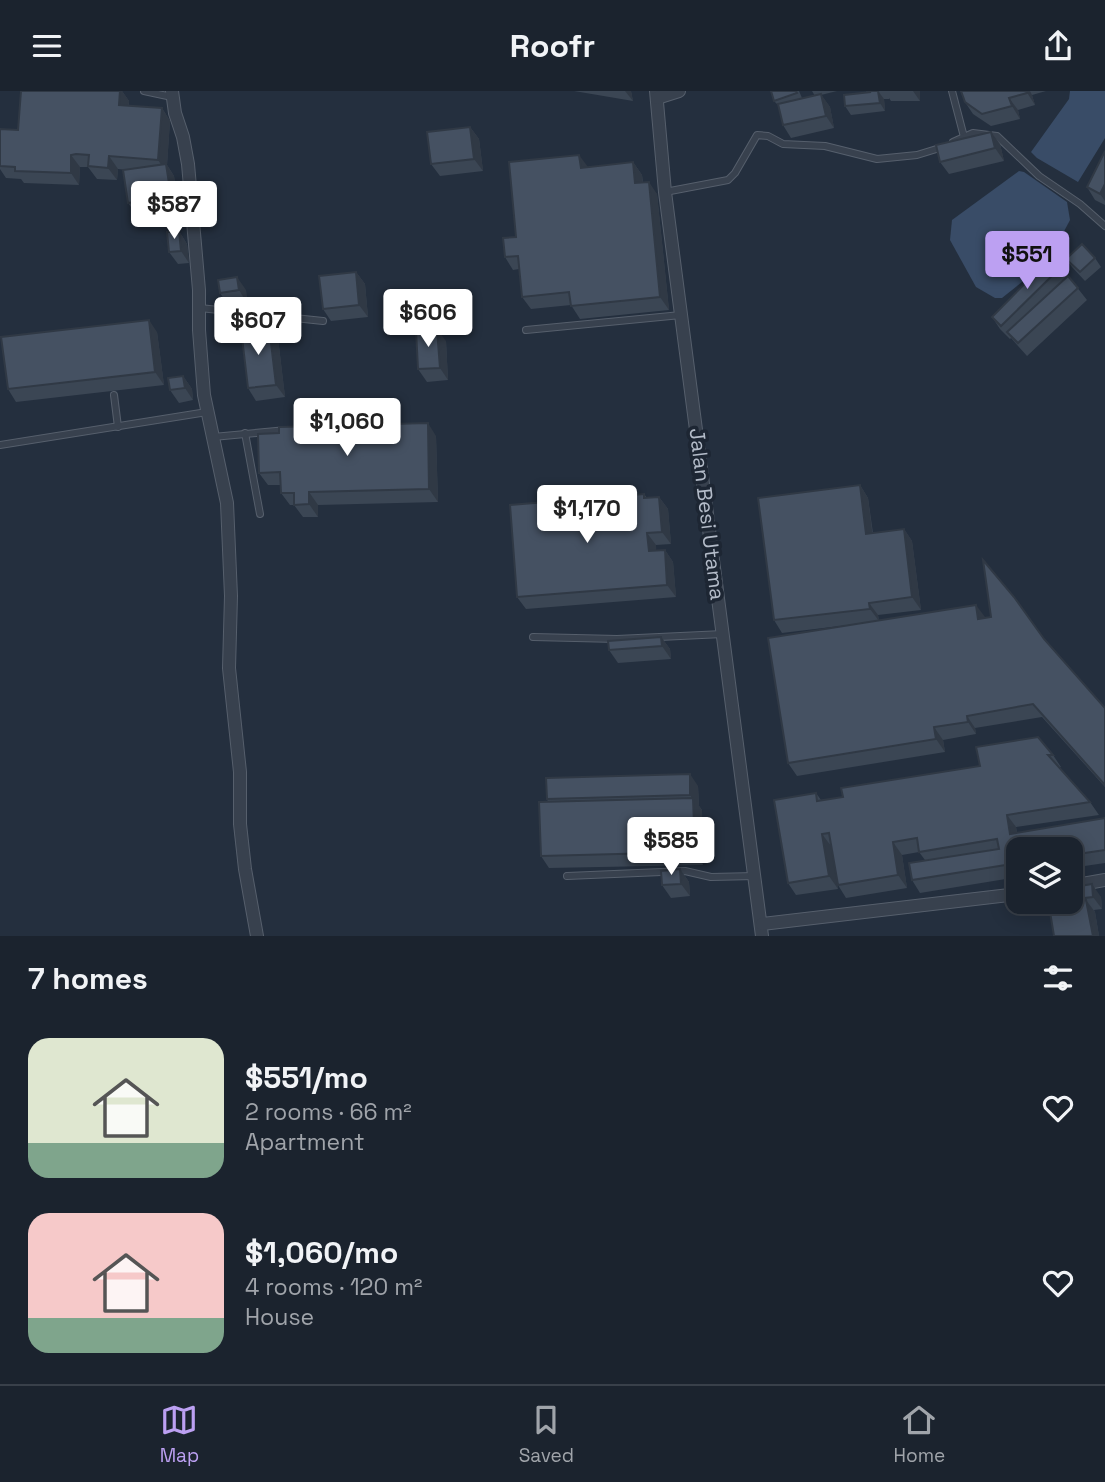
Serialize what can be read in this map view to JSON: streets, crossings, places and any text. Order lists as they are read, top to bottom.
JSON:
{
  "streets": {
    "street": ["Jalan Besi Utama"]
  },
  "page": {
    "header": "Roofr",
    "price": [
      "$587",
      "$551",
      "$606",
      "$607",
      "$1,060",
      "$1,170",
      "$585"
    ],
    "heading": "7 homes",
    "list": [
      {
        "name": "$551/mo",
        "note": "2 rooms · 66 m² · Apartment"
      },
      {
        "name": "$1,060/mo",
        "note": "4 rooms · 120 m² · House"
      }
    ],
    "tabs": ["Map", "Saved", "Home"]
  }
}
